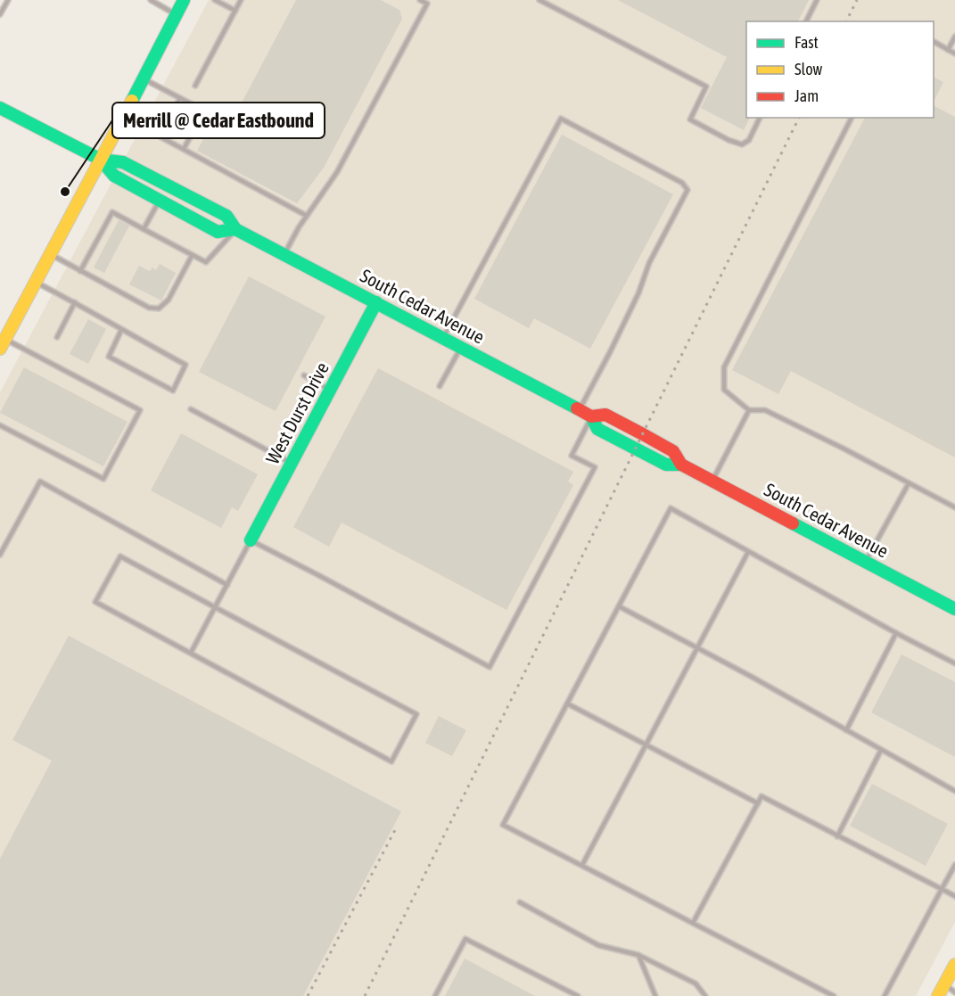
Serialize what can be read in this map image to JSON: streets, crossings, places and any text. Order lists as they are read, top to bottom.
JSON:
{
  "streets": {
    "main road": ["South Cedar Avenue", "West Durst Drive"]
  },
  "crossings": [
    ["South Cedar Avenue", "West Durst Drive"]
  ],
  "places": ["Merrill @ Cedar Eastbound"],
  "legend": ["Fast", "Slow", "Jam"]
}
